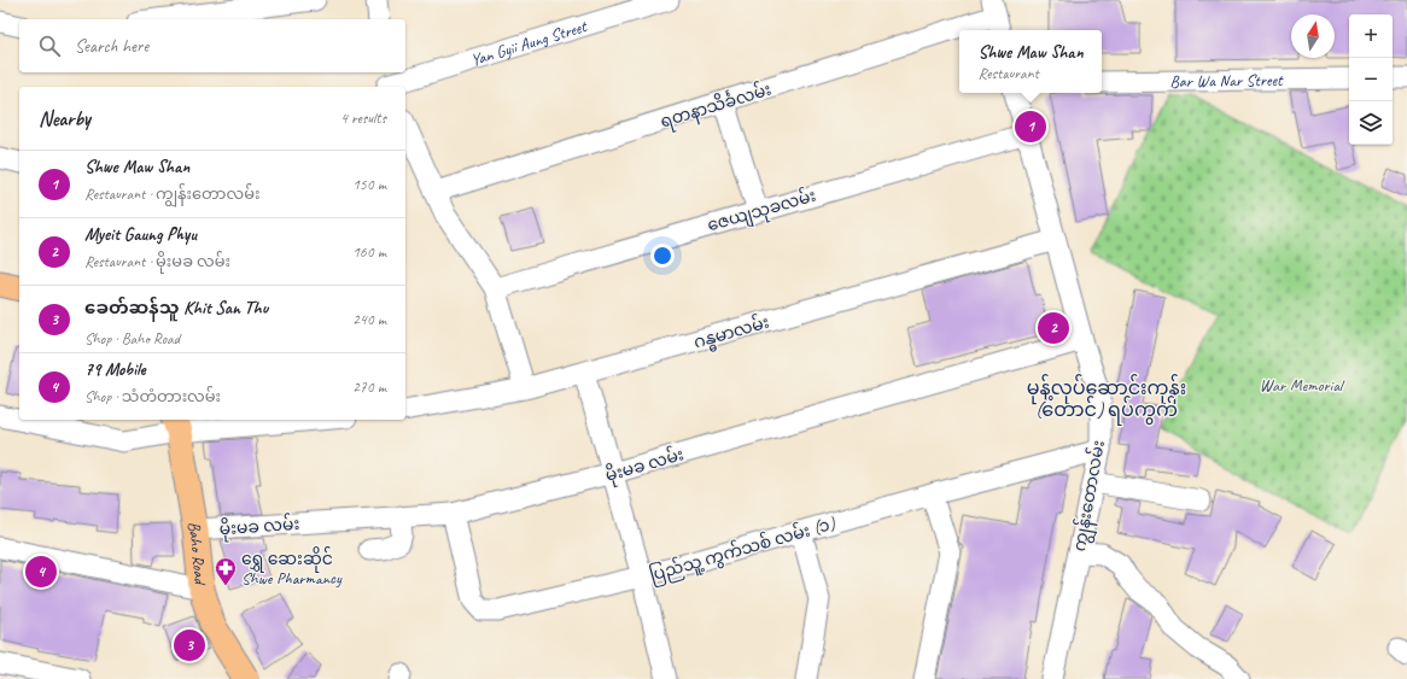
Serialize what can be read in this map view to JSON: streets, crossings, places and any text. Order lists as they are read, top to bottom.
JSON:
{
  "streets": {
    "main road": ["Baho Road"],
    "street": [
      "Yan Gyii Aung Street",
      "Bar Wa Nar Street",
      "ရတနာသိင်္ခလမ်း",
      "ဇေယျသုခလမ်း",
      "ဂန္ဓမာလမ်း",
      "မိုးမခ လမ်း",
      "ကျွန်းတောလမ်း",
      "ပြည်သူ့ ကွက်သစ် လမ်း (၁)"
    ]
  },
  "crossings": [
    ["ဇေယျသုခလမ်း", "ကျွန်းတောလမ်း"],
    ["ဂန္ဓမာလမ်း", "ကျွန်းတောလမ်း"],
    ["မိုးမခ လမ်း", "ကျွန်းတောလမ်း"],
    ["မိုးမခ လမ်း", "ပြည်သူ့ ကွက်သစ် လမ်း (၁)"],
    ["မိုးမခ လမ်း", "Baho Road"],
    ["ကျွန်းတောလမ်း", "ပြည်သူ့ ကွက်သစ် လမ်း (၁)"]
  ],
  "districts": ["မုန့်လုပ်ဆောင်းကုန်း (တောင်) ရပ်ကွက်"],
  "parks": ["War Memorial"],
  "places": {
    "pharmacy": ["ရွှေ ဆေးဆိုင် Shwe Pharmancy"]
  },
  "north": "top",
  "page": {
    "map_buttons": ["+", "−"],
    "search": "Search here",
    "popup": ["Shwe Maw Shan", "Restaurant"],
    "heading": ["Nearby", "4 results"],
    "pins": [
      "1",
      "2",
      "4",
      "3"
    ],
    "list": [
      {
        "mark": "1",
        "name": "Shwe Maw Shan",
        "note": "Restaurant · ကျွန်းတောလမ်း",
        "value": "150 m"
      },
      {
        "mark": "2",
        "name": "Myeit Gaung Phyu",
        "note": "Restaurant · မိုးမခ လမ်း",
        "value": "160 m"
      },
      {
        "mark": "3",
        "name": "ခေတ်ဆန်သူ Khit San Thu",
        "note": "Shop · Baho Road",
        "value": "240 m"
      },
      {
        "mark": "4",
        "name": "79 Mobile",
        "note": "Shop · သံတံတားလမ်း",
        "value": "270 m"
      }
    ]
  }
}
